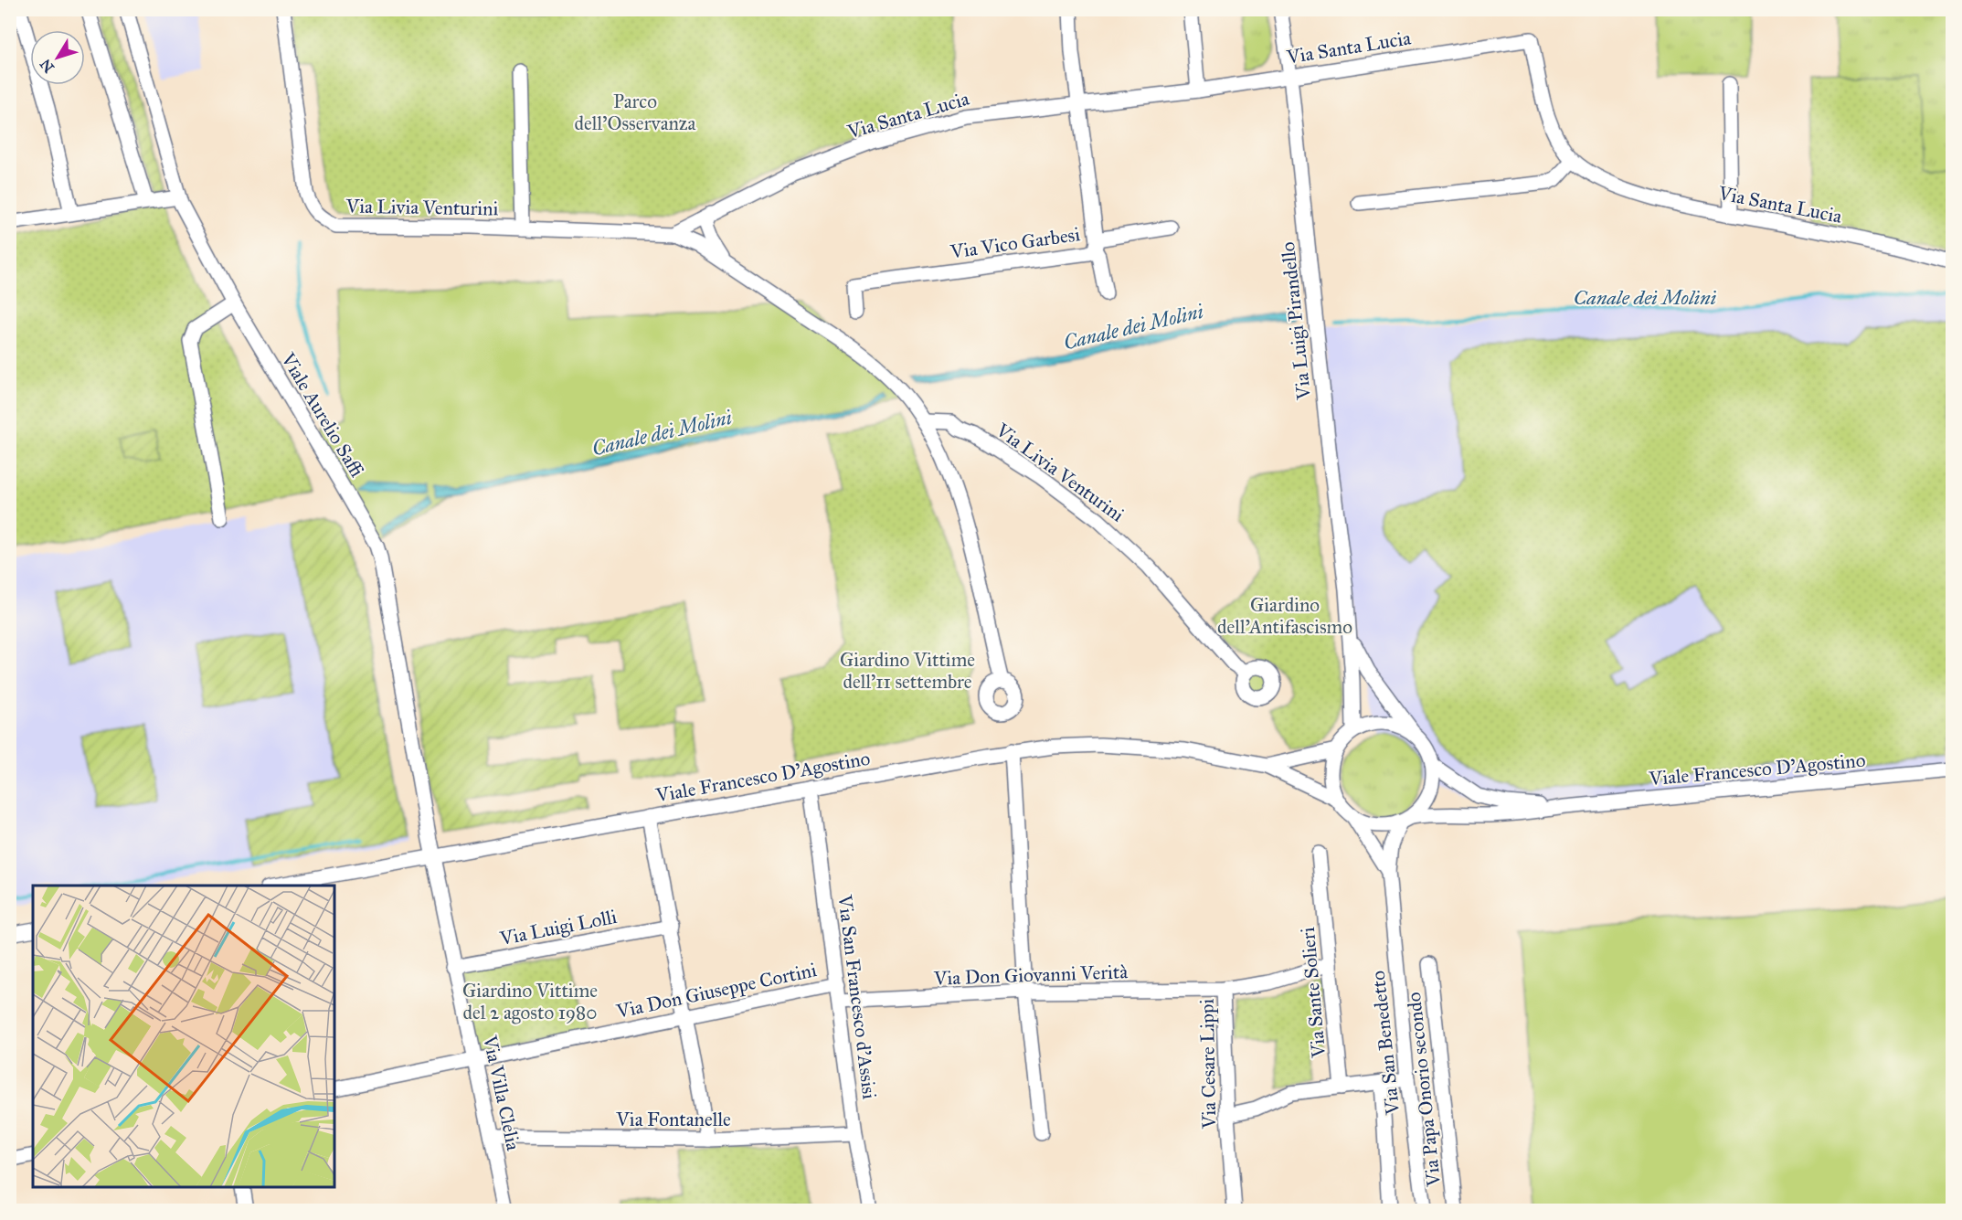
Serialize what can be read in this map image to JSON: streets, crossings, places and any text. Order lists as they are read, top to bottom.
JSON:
{
  "streets": {
    "street": [
      "Via Santa Lucia",
      "Via Livia Venturini",
      "Via Vico Garbesi",
      "Via Luigi Pirandello",
      "Viale Aurelio Saffi",
      "Viale Francesco D'Agostino",
      "Via Luigi Lolli",
      "Via Don Giovanni Verità",
      "Via Don Giuseppe Cortini",
      "Via Sante Solieri",
      "Via San Francesco d'Assisi",
      "Via San Benedetto",
      "Via Cesare Lippi",
      "Via Papa Onorio secondo",
      "Via Villa Clelia",
      "Via Fontanelle"
    ]
  },
  "crossings": [
    ["Via Santa Lucia", "Via Livia Venturini"],
    ["Via Santa Lucia", "Via Vico Garbesi"],
    ["Via Santa Lucia", "Via Luigi Pirandello"],
    ["Via Luigi Pirandello", "Viale Francesco D'Agostino"],
    ["Via Luigi Pirandello", "Via San Benedetto"],
    ["Viale Aurelio Saffi", "Viale Francesco D'Agostino"],
    ["Viale Aurelio Saffi", "Via Villa Clelia"],
    ["Viale Francesco D'Agostino", "Via San Francesco d'Assisi"],
    ["Viale Francesco D'Agostino", "Via San Benedetto"],
    ["Viale Francesco D'Agostino", "Via Villa Clelia"],
    ["Via Luigi Lolli", "Via Villa Clelia"],
    ["Via Don Giovanni Verità", "Via San Francesco d'Assisi"],
    ["Via Don Giovanni Verità", "Via Cesare Lippi"],
    ["Via Don Giuseppe Cortini", "Via San Francesco d'Assisi"],
    ["Via Don Giuseppe Cortini", "Via Villa Clelia"],
    ["Via Sante Solieri", "Via Cesare Lippi"],
    ["Via San Francesco d'Assisi", "Via Fontanelle"],
    ["Via Villa Clelia", "Via Fontanelle"]
  ],
  "water": ["Canale dei Molini"],
  "parks": [
    "Parco dell'Osservanza",
    "Giardino dell'Antifascismo",
    "Giardino Vittime dell'11 settembre",
    "Giardino Vittime del 2 agosto 1980"
  ],
  "north": "bottom left"
}
